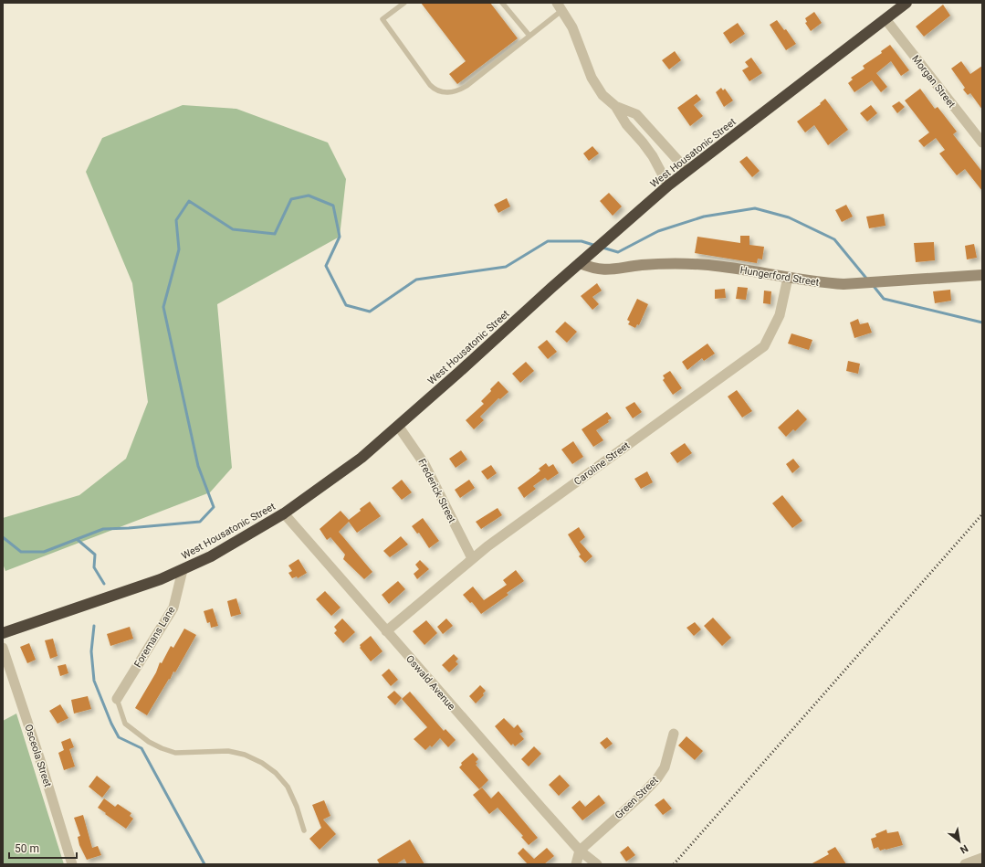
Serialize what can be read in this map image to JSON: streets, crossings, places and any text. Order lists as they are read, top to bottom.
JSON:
{
  "streets": {
    "highway": ["West Housatonic Street"],
    "street": [
      "Morgan Street",
      "Hungerford Street",
      "Caroline Street",
      "Frederick Street",
      "Foremans Lane",
      "Oswald Avenue",
      "Osceola Street",
      "Green Street"
    ]
  },
  "crossings": [
    ["Morgan Street", "West Housatonic Street"],
    ["West Housatonic Street", "Hungerford Street"],
    ["West Housatonic Street", "Frederick Street"],
    ["West Housatonic Street", "Foremans Lane"],
    ["West Housatonic Street", "Oswald Avenue"],
    ["Hungerford Street", "Caroline Street"],
    ["Caroline Street", "Frederick Street"],
    ["Caroline Street", "Oswald Avenue"],
    ["Oswald Avenue", "Green Street"]
  ],
  "scale_bar": "50 m",
  "north": "bottom right"
}
